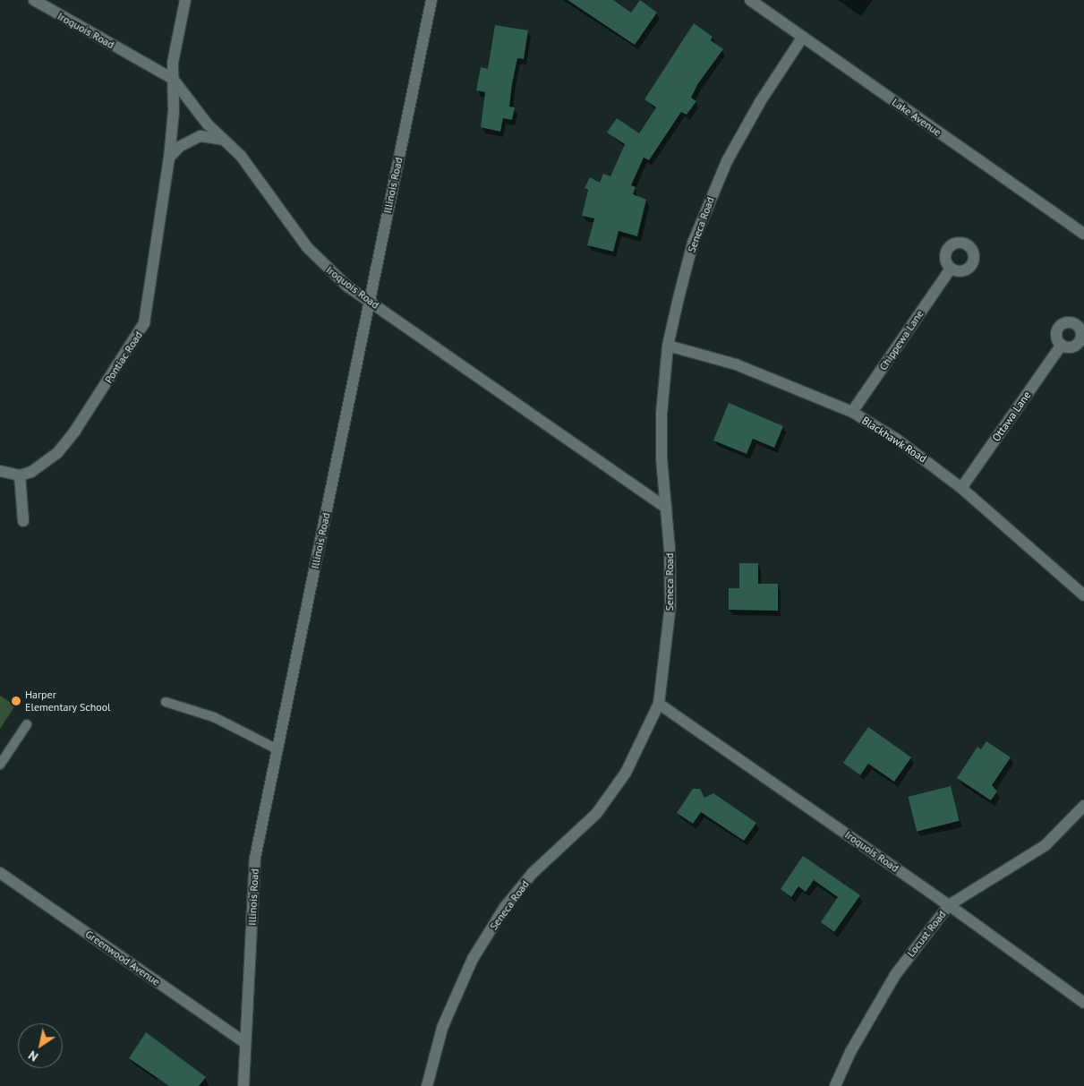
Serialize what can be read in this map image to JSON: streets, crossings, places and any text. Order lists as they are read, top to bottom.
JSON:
{
  "streets": {
    "street": [
      "Iroquois Road",
      "Lake Avenue",
      "Illinois Road",
      "Seneca Road",
      "Chippewa Lane",
      "Pontiac Road",
      "Ottawa Lane",
      "Blackhawk Road",
      "Locust Road",
      "Greenwood Avenue"
    ]
  },
  "crossings": [
    ["Iroquois Road", "Illinois Road"],
    ["Iroquois Road", "Seneca Road"],
    ["Iroquois Road", "Pontiac Road"],
    ["Iroquois Road", "Locust Road"],
    ["Lake Avenue", "Seneca Road"],
    ["Illinois Road", "Greenwood Avenue"],
    ["Seneca Road", "Blackhawk Road"],
    ["Chippewa Lane", "Blackhawk Road"],
    ["Ottawa Lane", "Blackhawk Road"]
  ],
  "places": ["Harper Elementary School"],
  "north": "bottom left"
}
